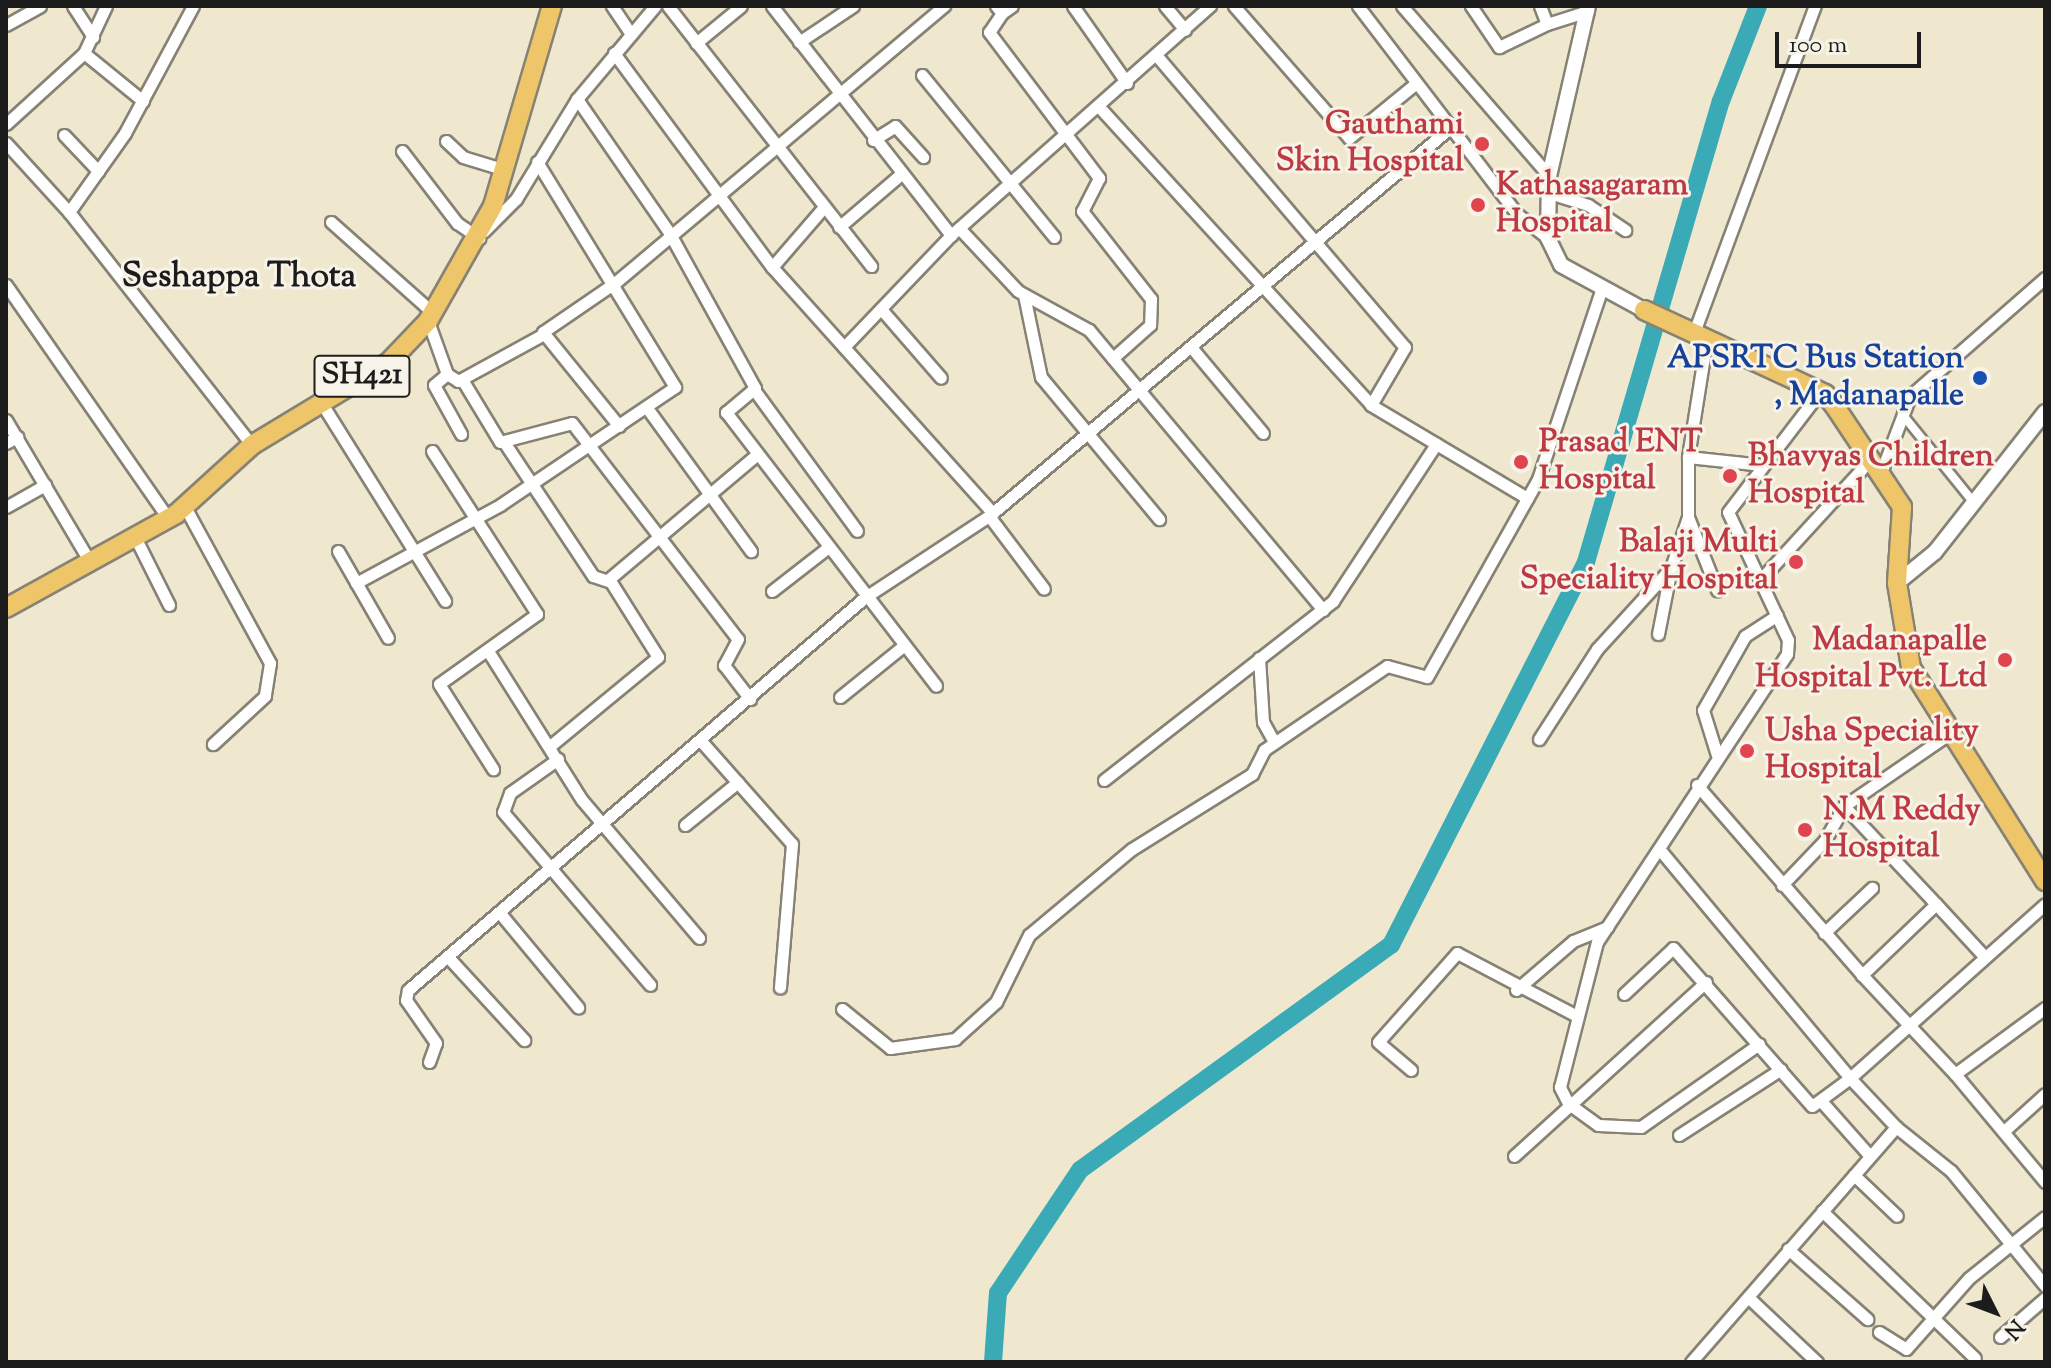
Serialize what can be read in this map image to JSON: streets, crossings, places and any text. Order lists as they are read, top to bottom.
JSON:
{
  "streets": {
    "main road": ["SH421"]
  },
  "districts": ["Seshappa Thota"],
  "places": [
    "Gauthami Skin Hospital",
    "Kathasagaram Hospital",
    "APSRTC Bus Station , Madanapalle",
    "Prasad ENT Hospital",
    "Bhavyas Children Hospital",
    "Balaji Multi Speciality Hospital",
    "Madanapalle Hospital Pvt. Ltd",
    "Usha Speciality Hospital",
    "N.M Reddy Hospital"
  ],
  "scale_bar": "100 m",
  "north": "bottom right"
}
